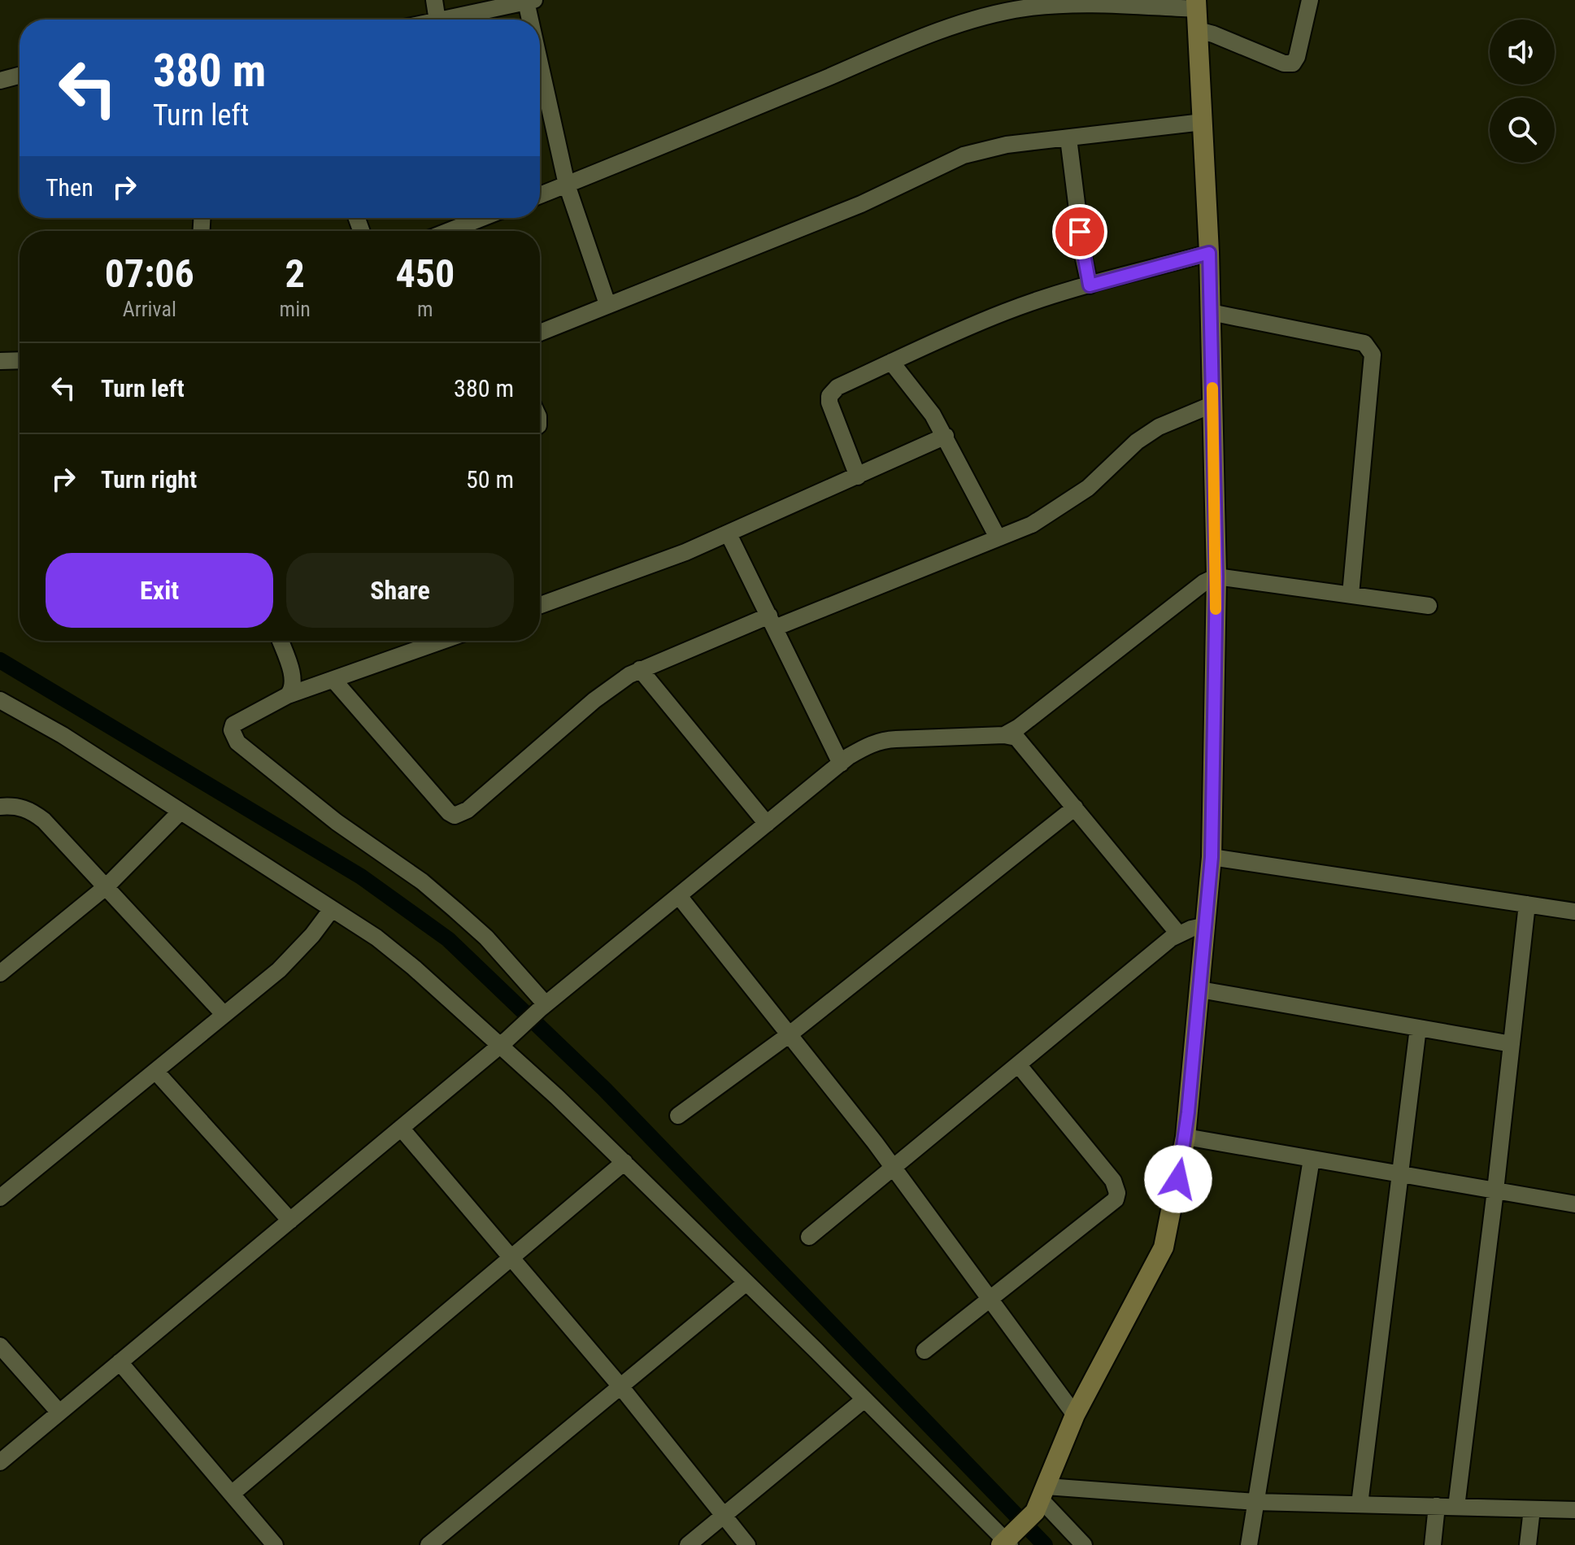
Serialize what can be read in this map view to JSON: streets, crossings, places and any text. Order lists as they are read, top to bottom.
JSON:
{
  "page": {
    "turn": ["380 m", "Turn left"],
    "then": "Then",
    "eta": [
      "07:06",
      "Arrival",
      "2",
      "min",
      "450",
      "m"
    ],
    "list": [
      {
        "name": "Turn left",
        "value": "380 m"
      },
      {
        "name": "Turn right",
        "value": "50 m"
      }
    ],
    "buttons": ["Exit", "Share"]
  }
}
